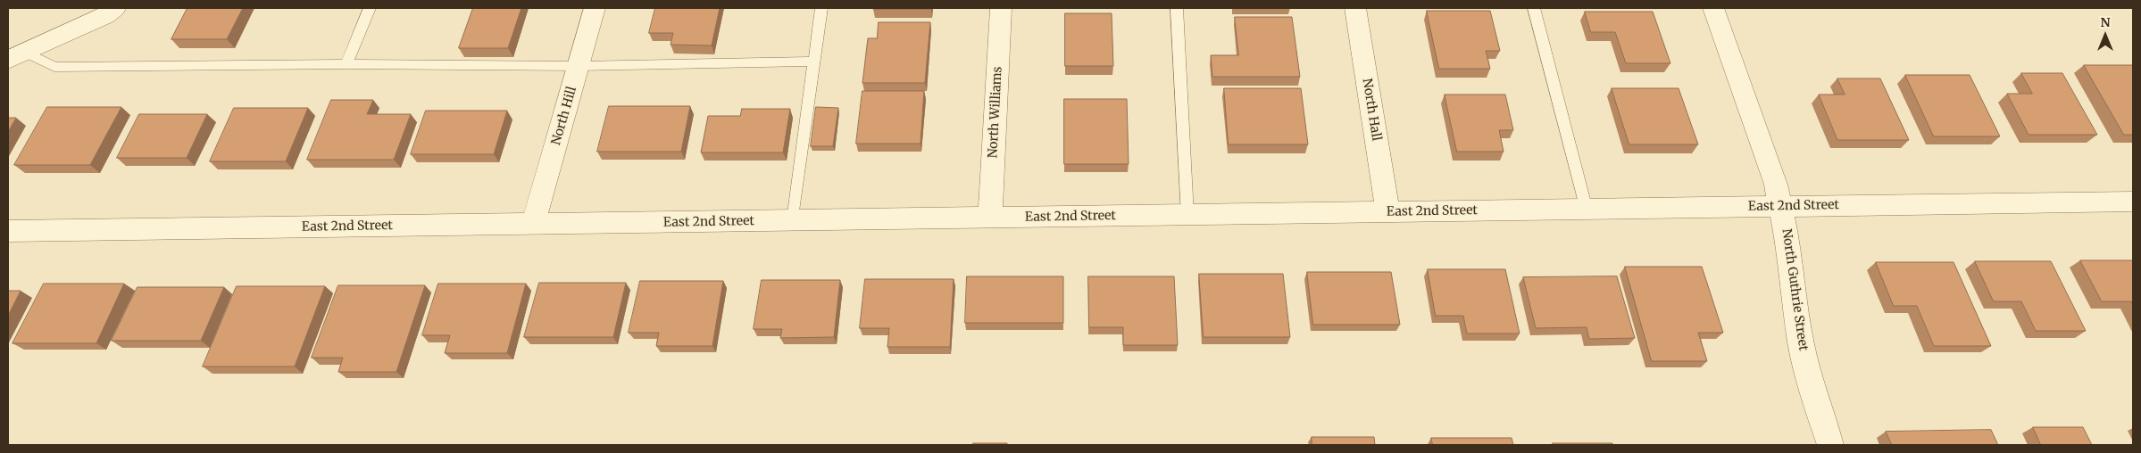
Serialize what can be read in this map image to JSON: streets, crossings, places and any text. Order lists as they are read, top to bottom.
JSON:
{
  "streets": {
    "street": [
      "North Hall",
      "North Williams",
      "North Hill",
      "East 2nd Street",
      "North Guthrie Street"
    ]
  },
  "crossings": [
    ["North Hall", "East 2nd Street"],
    ["North Williams", "East 2nd Street"],
    ["North Hill", "East 2nd Street"],
    ["East 2nd Street", "North Guthrie Street"]
  ],
  "north": "top"
}
